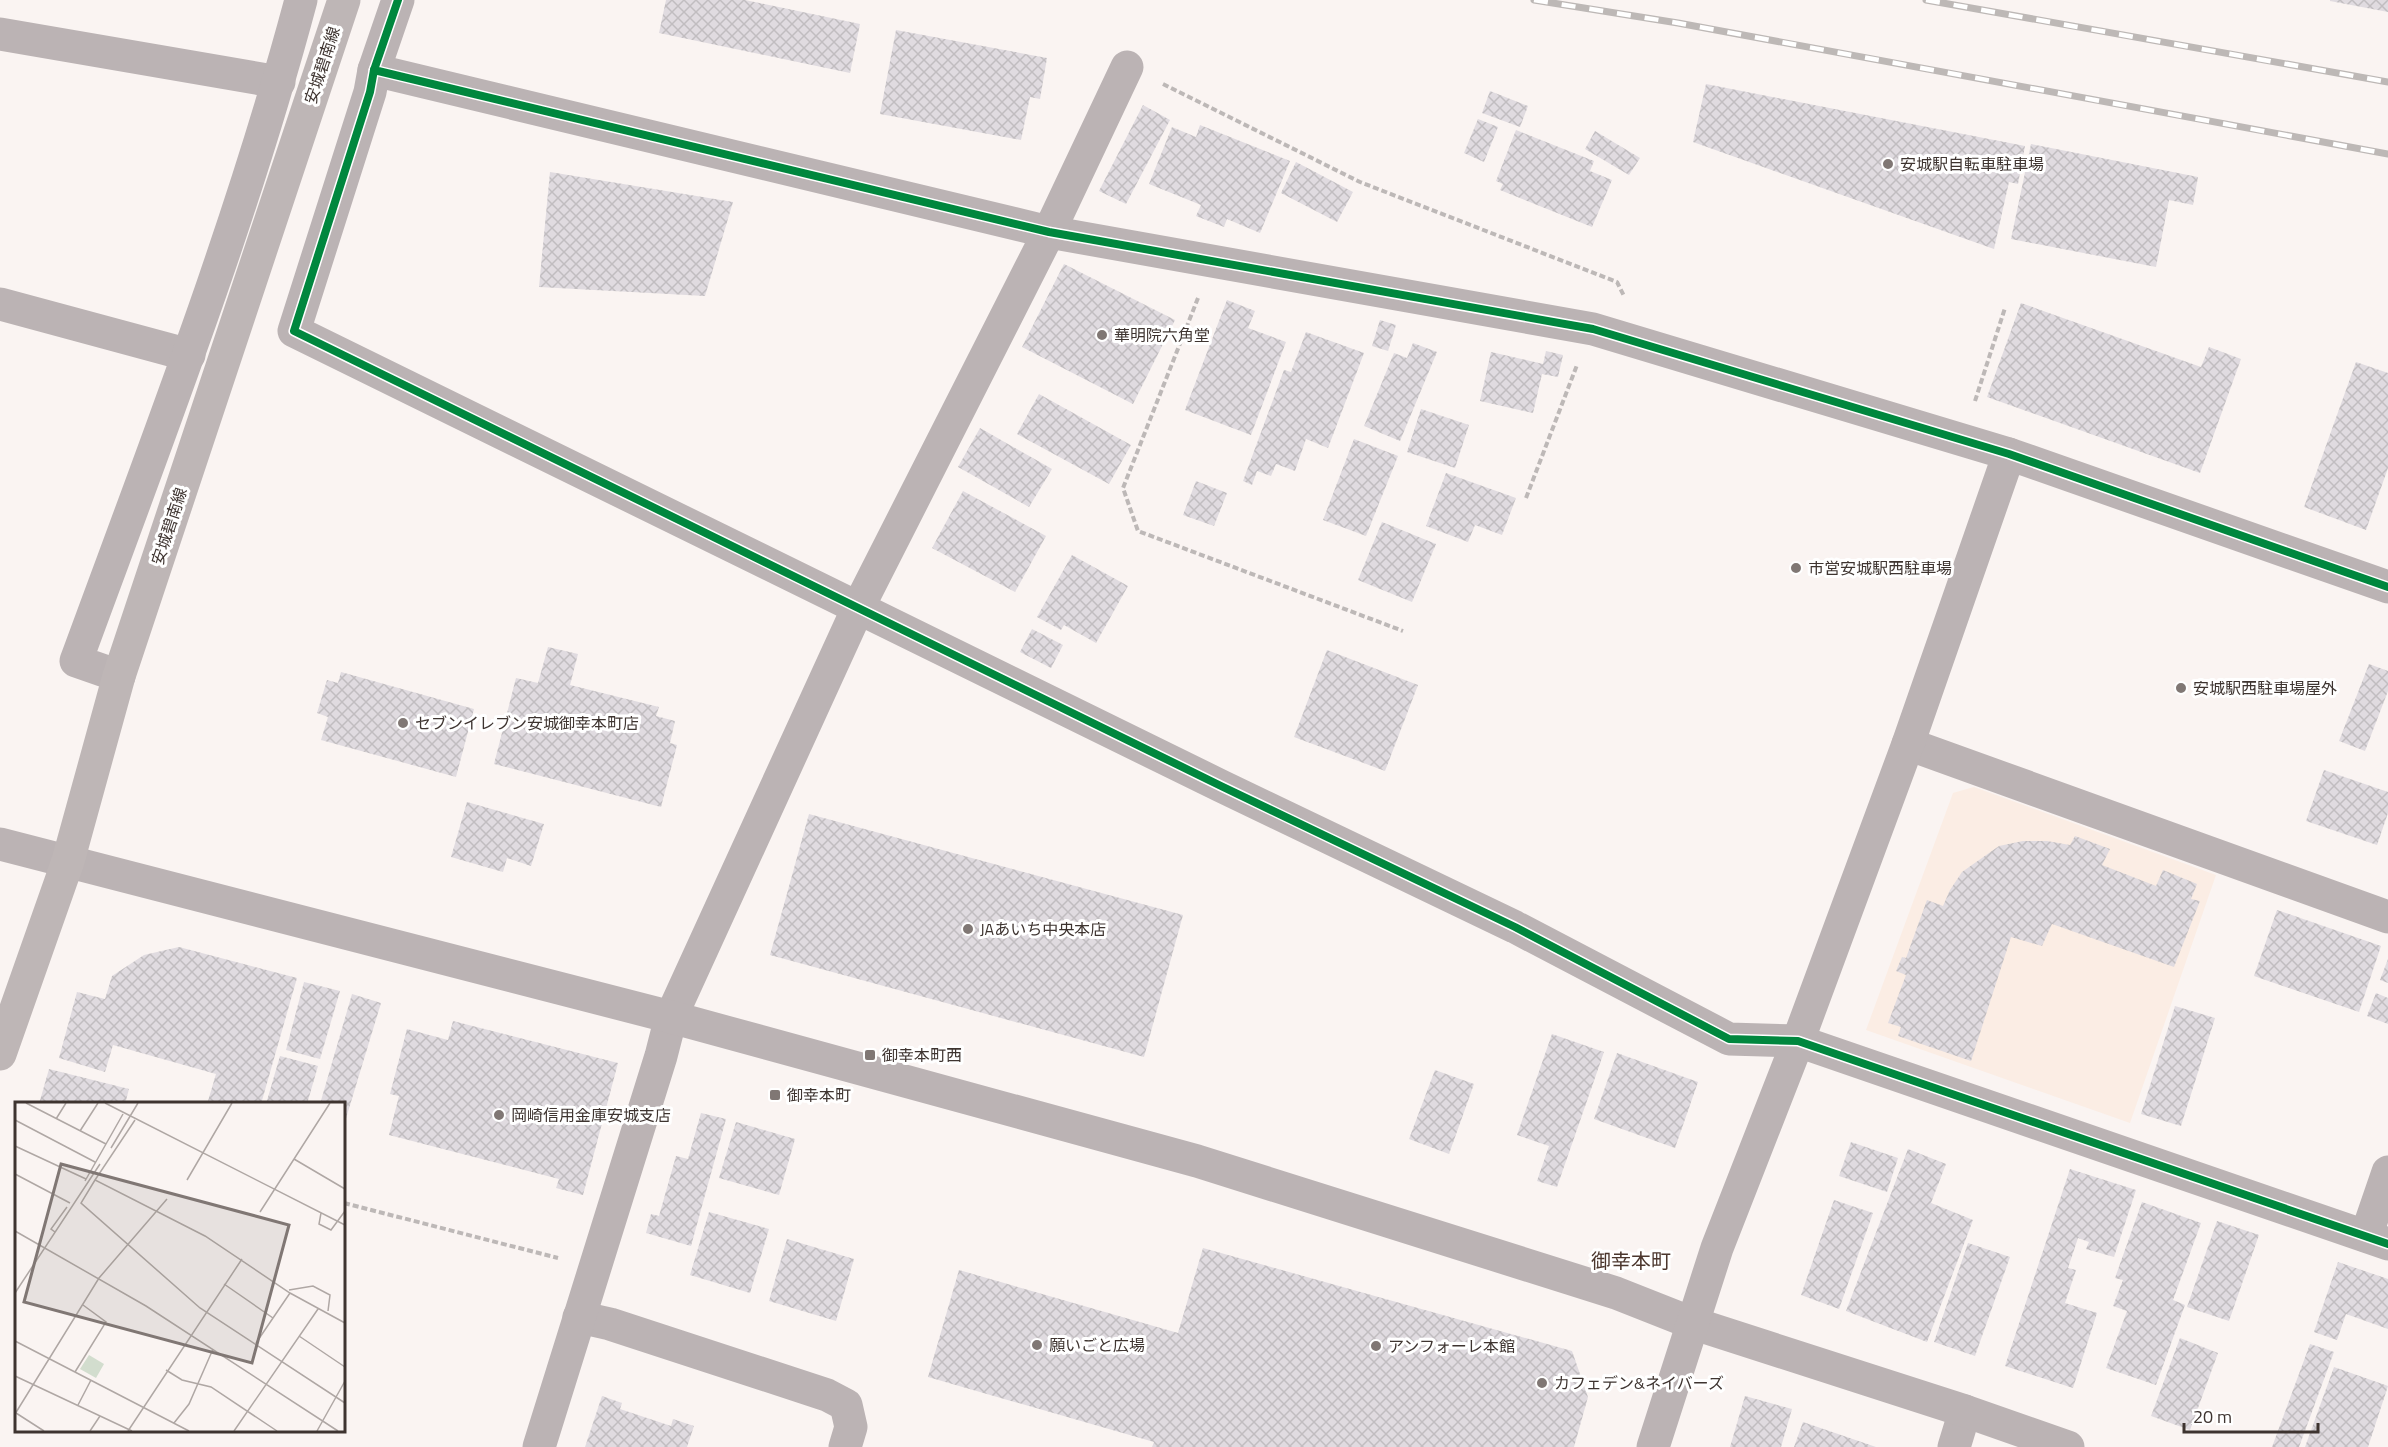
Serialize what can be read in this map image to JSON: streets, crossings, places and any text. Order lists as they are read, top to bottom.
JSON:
{
  "streets": {
    "main road": ["安城碧南線"]
  },
  "districts": ["御幸本町"],
  "places": {
    "other": [
      "安城駅自転車駐車場",
      "華明院六角堂",
      "市営安城駅西駐車場",
      "安城駅西駐車場屋外",
      "セブンイレブン安城御幸本町店",
      "JAあいち中央本店",
      "岡崎信用金庫安城支店",
      "願いごと広場",
      "アンフォーレ本館",
      "カフェデン&ネイバーズ"
    ],
    "transit": ["御幸本町西", "御幸本町"]
  },
  "scale_bar": "20 m"
}
